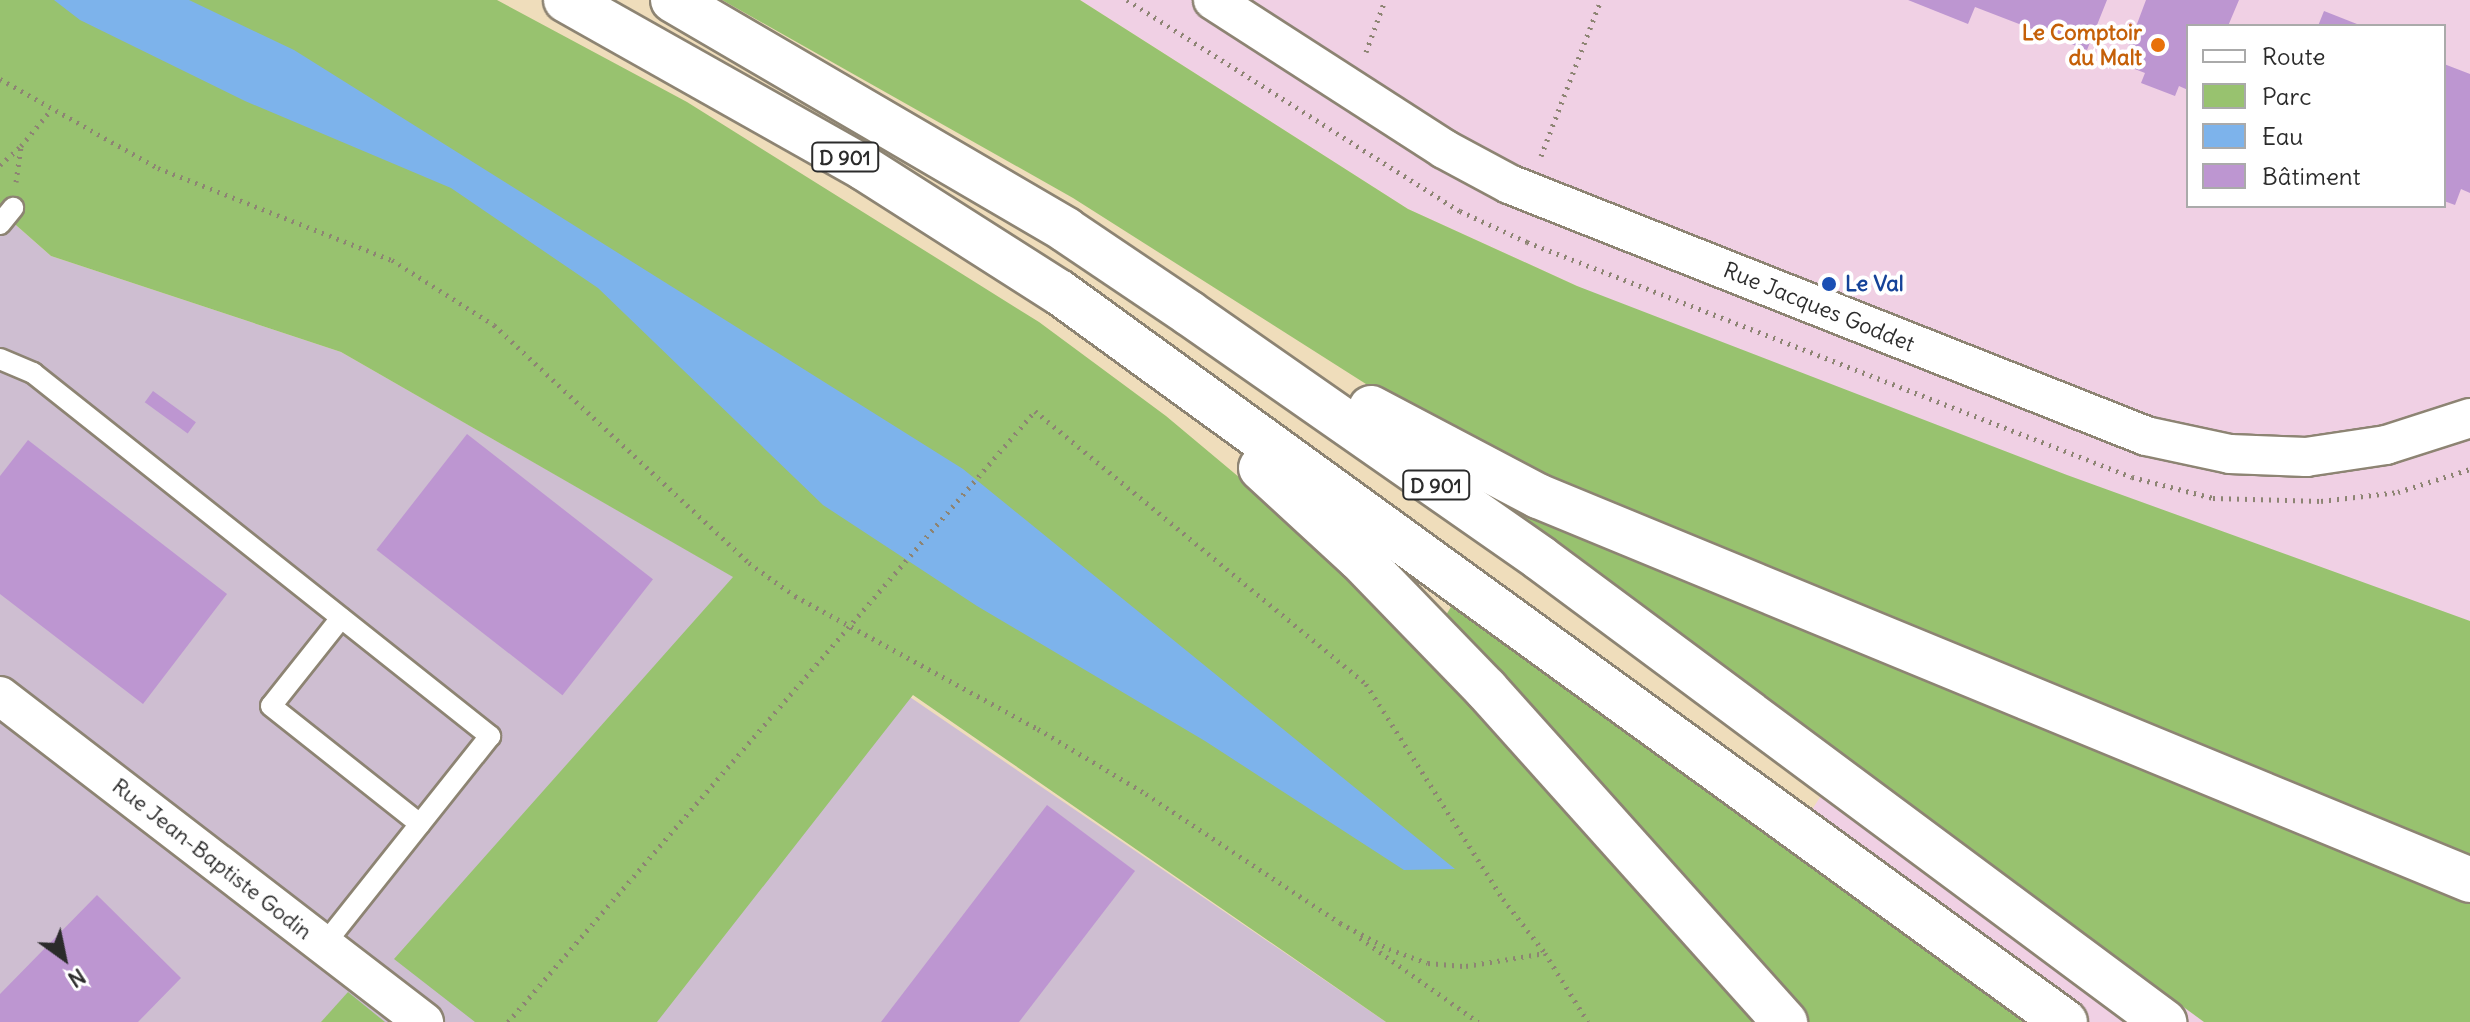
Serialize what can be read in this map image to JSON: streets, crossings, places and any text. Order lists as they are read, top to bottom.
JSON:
{
  "streets": {
    "main road": ["D 901"],
    "street": ["Rue Jacques Goddet", "Rue Jean-Baptiste Godin"]
  },
  "places": ["Le Comptoir du Malt", "Le Val"],
  "legend": [
    "Route",
    "Parc",
    "Eau",
    "Bâtiment"
  ],
  "north": "bottom right"
}
